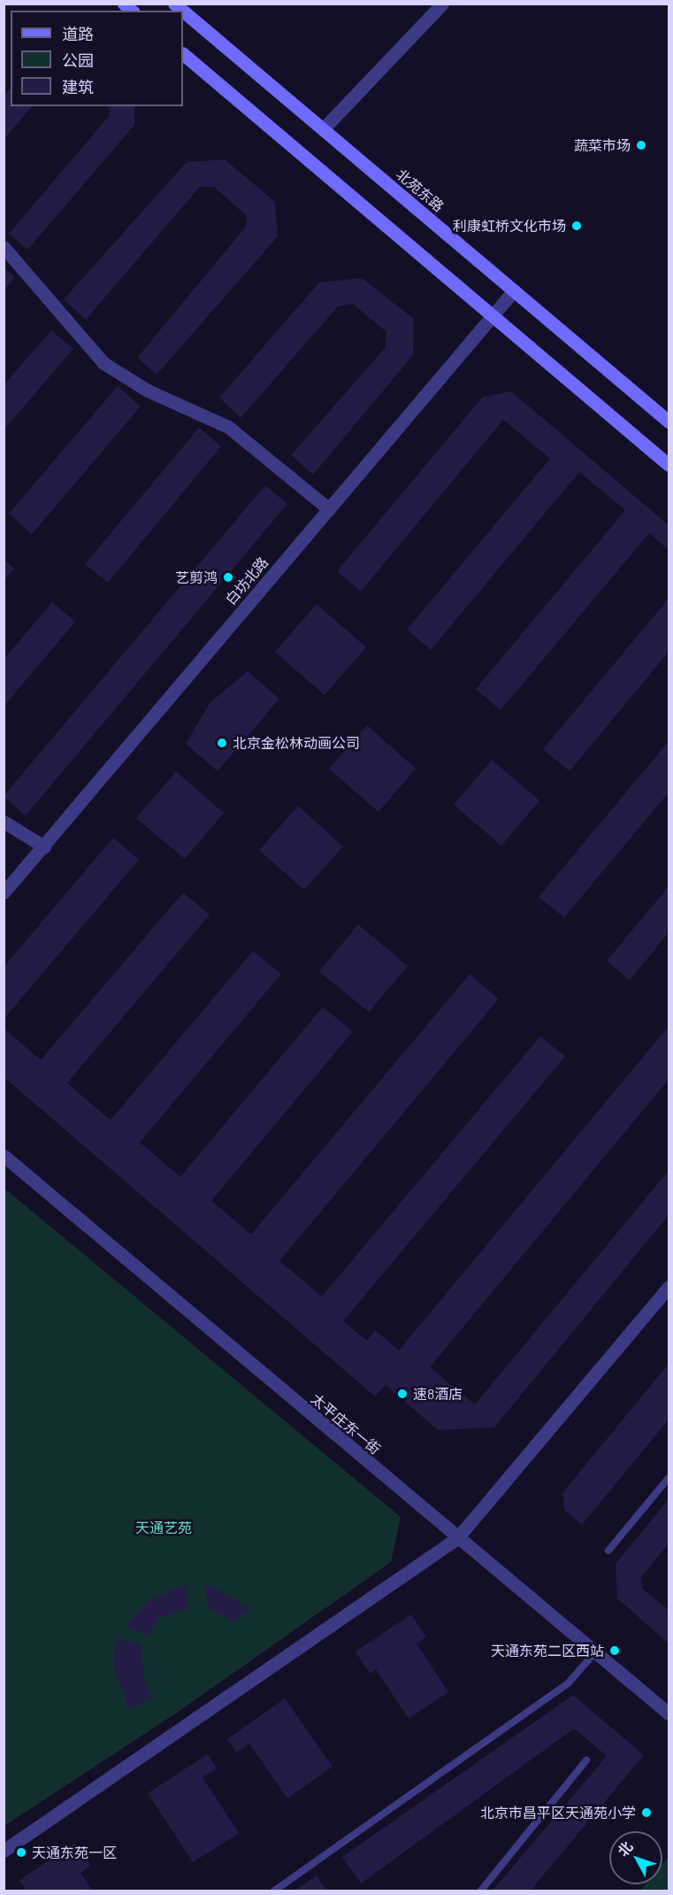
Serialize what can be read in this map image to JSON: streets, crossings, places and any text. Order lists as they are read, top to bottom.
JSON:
{
  "streets": {
    "main road": ["北苑东路"],
    "street": ["白坊北路", "太平庄东一街"]
  },
  "crossings": [
    ["北苑东路", "白坊北路"]
  ],
  "parks": ["天通艺苑"],
  "places": [
    "蔬菜市场",
    "利康虹桥文化市场",
    "艺剪鸿",
    "北京金松林动画公司",
    "速8酒店",
    "天通东苑二区西站",
    "北京市昌平区天通苑小学",
    "天通东苑一区"
  ],
  "legend": ["道路", "公园", "建筑"],
  "north": "top left"
}
